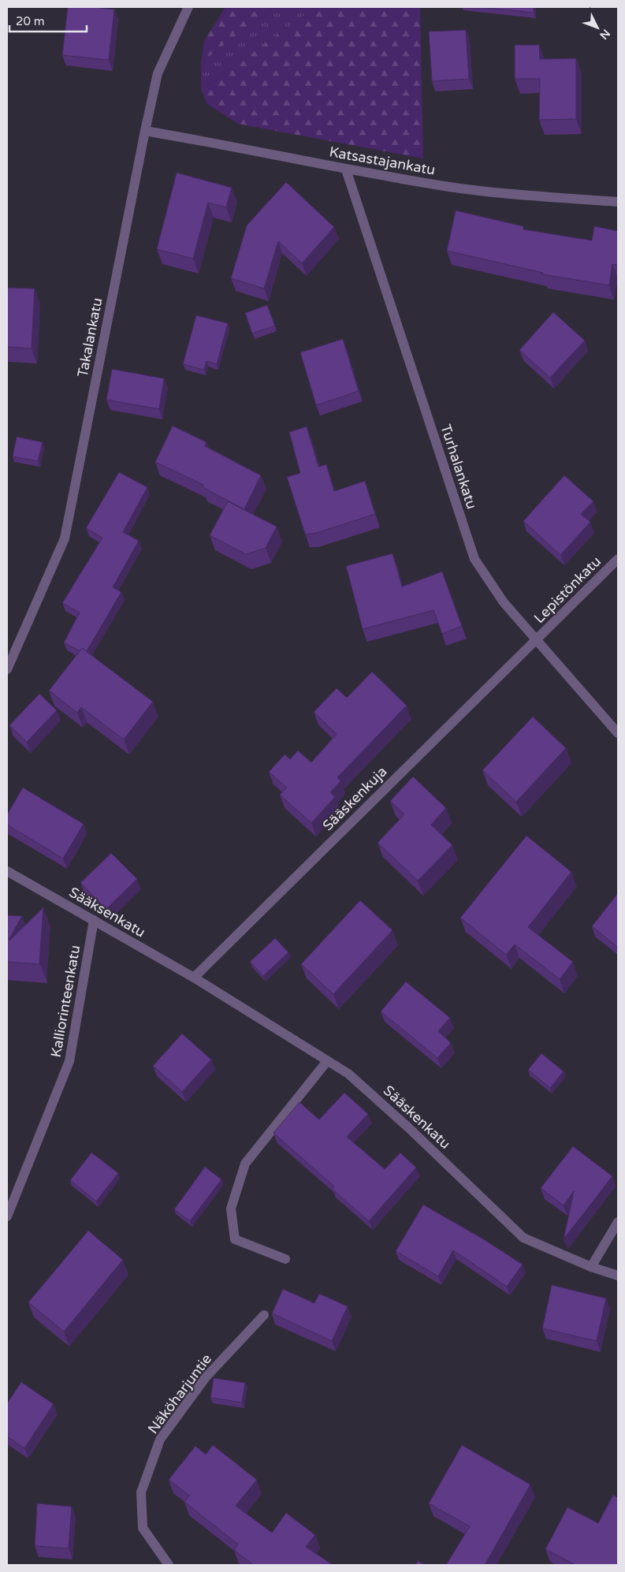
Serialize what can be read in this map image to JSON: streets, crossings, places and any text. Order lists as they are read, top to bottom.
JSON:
{
  "streets": {
    "street": [
      "Katsastajankatu",
      "Takalankatu",
      "Turhalankatu",
      "Lepistönkatu",
      "Sääskenkuja",
      "Sääksenkatu",
      "Kalliorinteenkatu",
      "Sääskenkatu",
      "Näköharjuntie"
    ]
  },
  "crossings": [
    ["Katsastajankatu", "Takalankatu"],
    ["Katsastajankatu", "Turhalankatu"],
    ["Turhalankatu", "Lepistönkatu"],
    ["Turhalankatu", "Sääskenkuja"],
    ["Lepistönkatu", "Sääskenkuja"],
    ["Sääskenkuja", "Sääksenkatu"],
    ["Sääskenkuja", "Sääskenkatu"],
    ["Sääksenkatu", "Kalliorinteenkatu"],
    ["Sääksenkatu", "Sääskenkatu"]
  ],
  "scale_bar": "20 m",
  "north": "bottom right"
}
